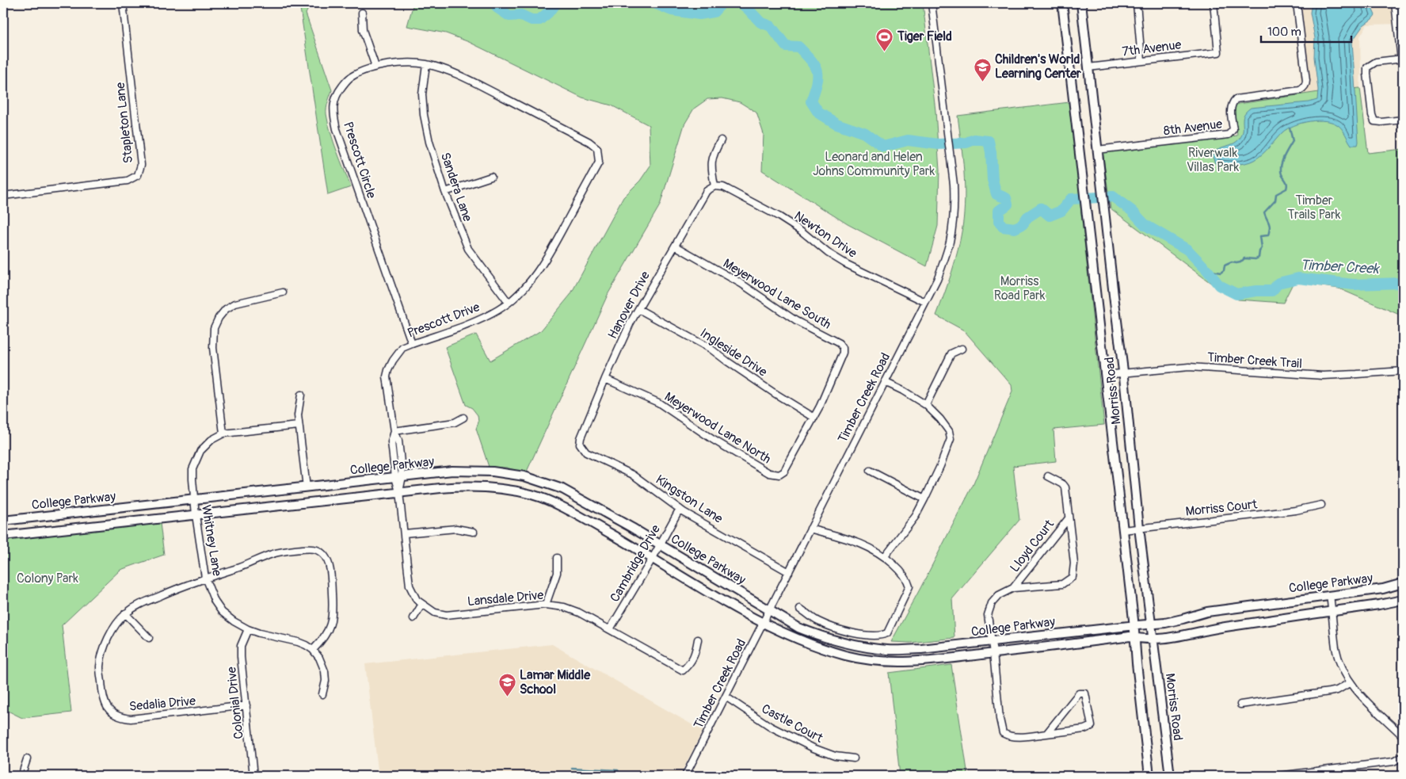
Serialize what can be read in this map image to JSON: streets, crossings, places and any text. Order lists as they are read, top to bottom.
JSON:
{
  "streets": {
    "main road": ["Morriss Road", "College Parkway"],
    "street": [
      "7th Avenue",
      "Stapleton Lane",
      "8th Avenue",
      "Prescott Circle",
      "Sandera Lane",
      "Newton Drive",
      "Meyerwood Lane South",
      "Hanover Drive",
      "Prescott Drive",
      "Ingleside Drive",
      "Timber Creek Trail",
      "Timber Creek Road",
      "Meyerwood Lane North",
      "Kingston Lane",
      "Morriss Court",
      "Whitney Lane",
      "Lloyd Court",
      "Cambridge Drive",
      "Lansdale Drive",
      "Colonial Drive",
      "Sedalia Drive",
      "Castle Court"
    ]
  },
  "crossings": [
    ["7th Avenue", "Morriss Road"],
    ["8th Avenue", "Morriss Road"],
    ["Prescott Circle", "Sandera Lane"],
    ["Prescott Circle", "Prescott Drive"],
    ["Sandera Lane", "Prescott Drive"],
    ["Newton Drive", "Hanover Drive"],
    ["Newton Drive", "Timber Creek Road"],
    ["Meyerwood Lane South", "Hanover Drive"],
    ["Meyerwood Lane South", "Ingleside Drive"],
    ["Meyerwood Lane South", "Meyerwood Lane North"],
    ["Hanover Drive", "Ingleside Drive"],
    ["Hanover Drive", "Meyerwood Lane North"],
    ["Hanover Drive", "Kingston Lane"],
    ["Prescott Drive", "College Parkway"],
    ["Prescott Drive", "Lansdale Drive"],
    ["Ingleside Drive", "Meyerwood Lane North"],
    ["Timber Creek Trail", "Morriss Road"],
    ["Morriss Road", "College Parkway"],
    ["Morriss Road", "Morriss Court"],
    ["Timber Creek Road", "College Parkway"],
    ["Timber Creek Road", "Kingston Lane"],
    ["Timber Creek Road", "Castle Court"],
    ["College Parkway", "Whitney Lane"],
    ["College Parkway", "Lloyd Court"],
    ["College Parkway", "Cambridge Drive"],
    ["College Parkway", "Lansdale Drive"],
    ["Kingston Lane", "Cambridge Drive"],
    ["Whitney Lane", "Colonial Drive"],
    ["Whitney Lane", "Sedalia Drive"],
    ["Cambridge Drive", "Lansdale Drive"],
    ["Colonial Drive", "Sedalia Drive"]
  ],
  "water": ["Timber Creek"],
  "parks": [
    "Riverwalk Villas Park",
    "Leonard and Helen Johns Community Park",
    "Timber Trails Park",
    "Morriss Road Park",
    "Colony Park"
  ],
  "places": {
    "sports": ["Tiger Field"],
    "school or university": ["Children's World Learning Center", "Lamar Middle School"]
  },
  "scale_bar": "100 m"
}
